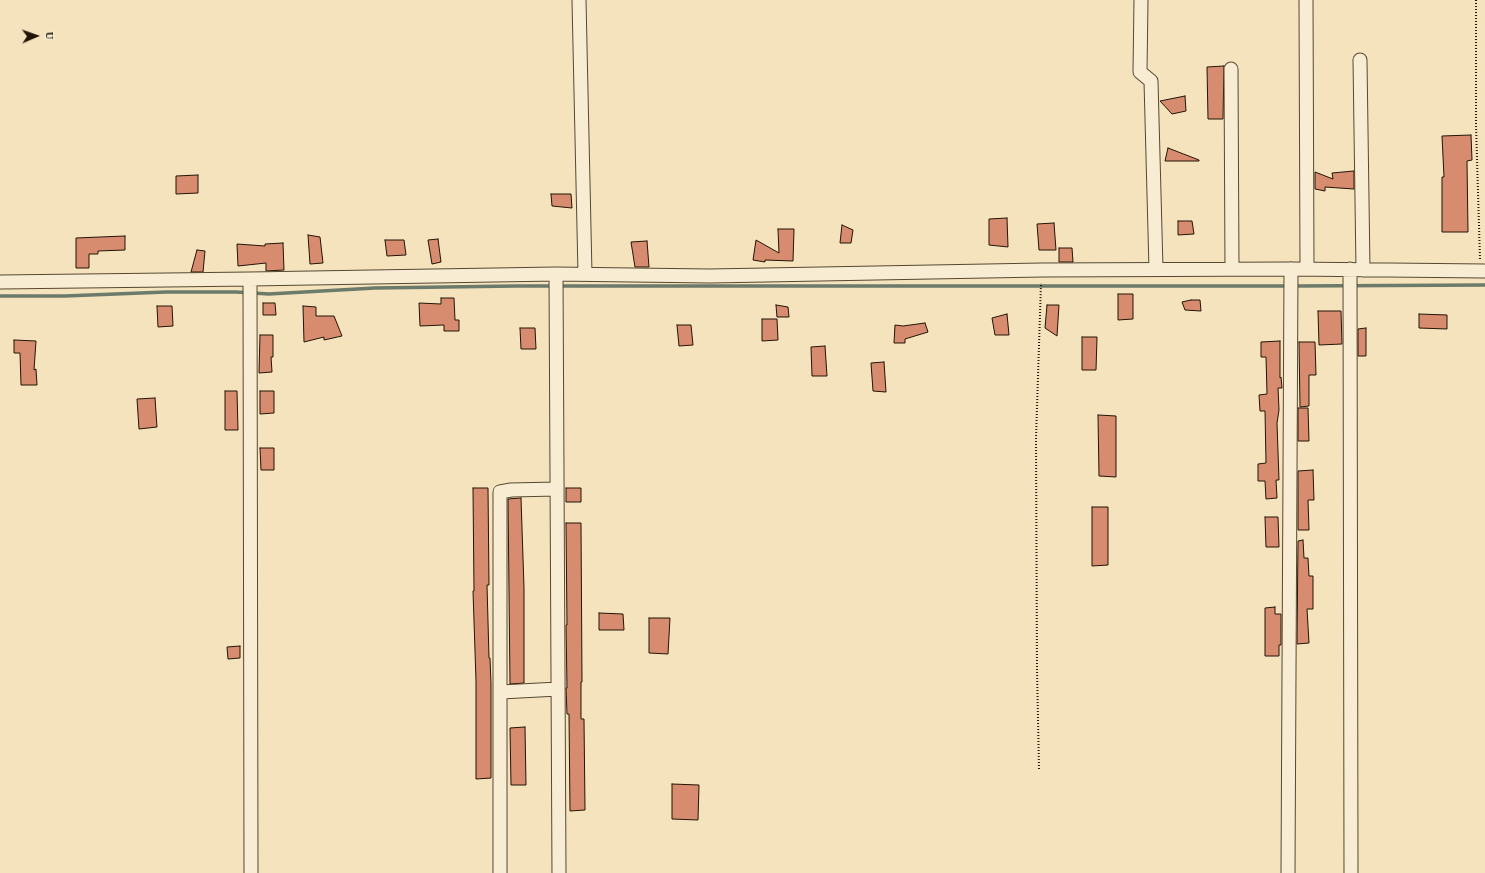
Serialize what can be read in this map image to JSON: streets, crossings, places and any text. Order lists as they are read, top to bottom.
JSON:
{
  "north": "right"
}
